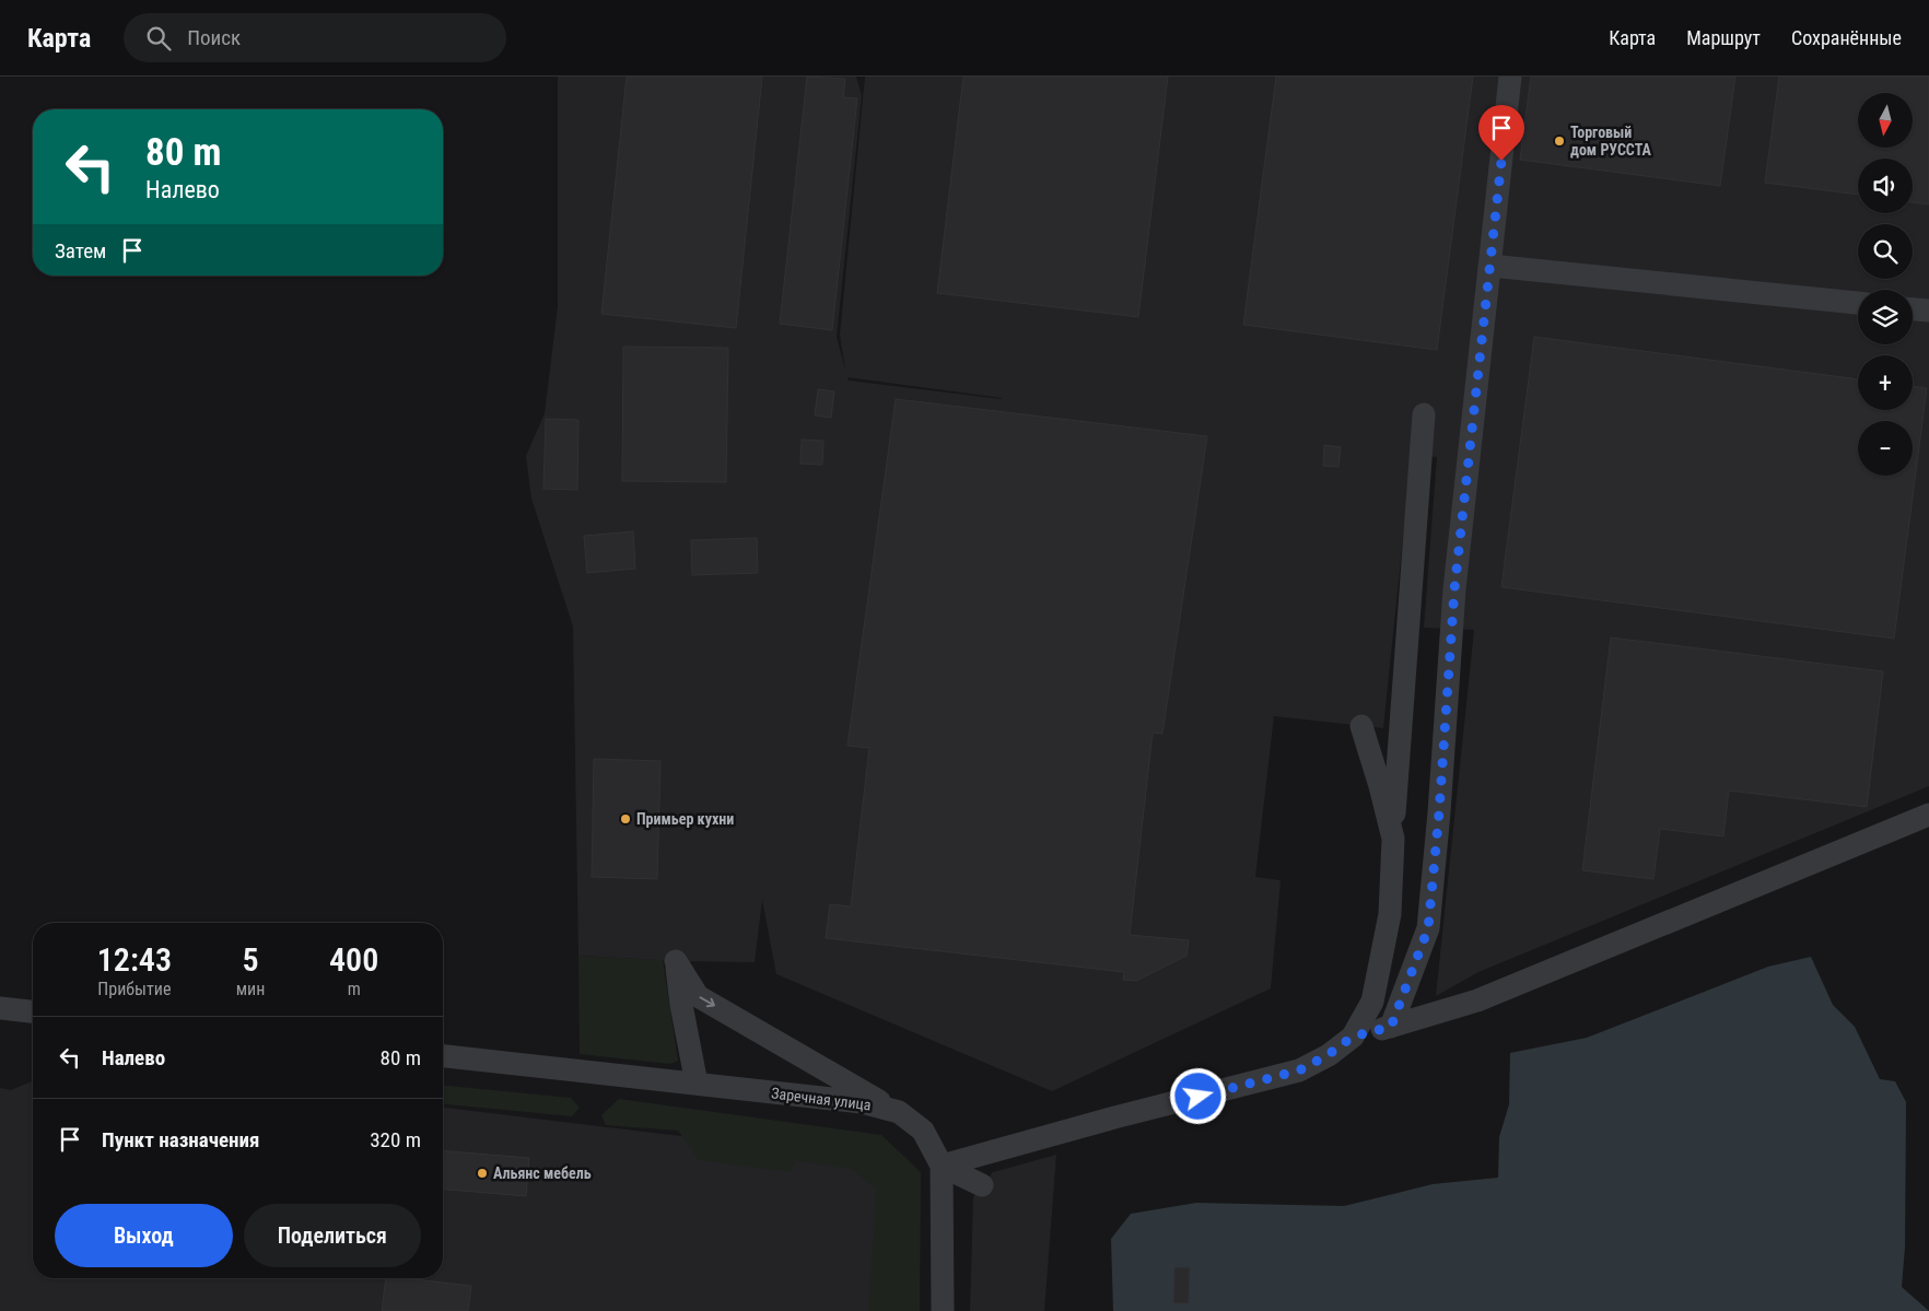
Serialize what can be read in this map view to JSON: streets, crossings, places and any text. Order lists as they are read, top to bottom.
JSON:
{
  "streets": {
    "street": ["Заречная улица"]
  },
  "places": ["Торговый дом РУССТА", "Примьер кухни", "Альянс мебель"],
  "north": "bottom",
  "page": {
    "header": "Карта",
    "search": "Поиск",
    "nav": ["Карта", "Маршрут", "Сохранённые"],
    "map_buttons": ["+", "−"],
    "turn": ["80 m", "Налево"],
    "then": "Затем",
    "eta": [
      "12:43",
      "Прибытие",
      "5",
      "мин",
      "400",
      "m"
    ],
    "list": [
      {
        "name": "Налево",
        "value": "80 m"
      },
      {
        "name": "Пункт назначения",
        "value": "320 m"
      }
    ],
    "buttons": ["Выход", "Поделиться"]
  }
}
